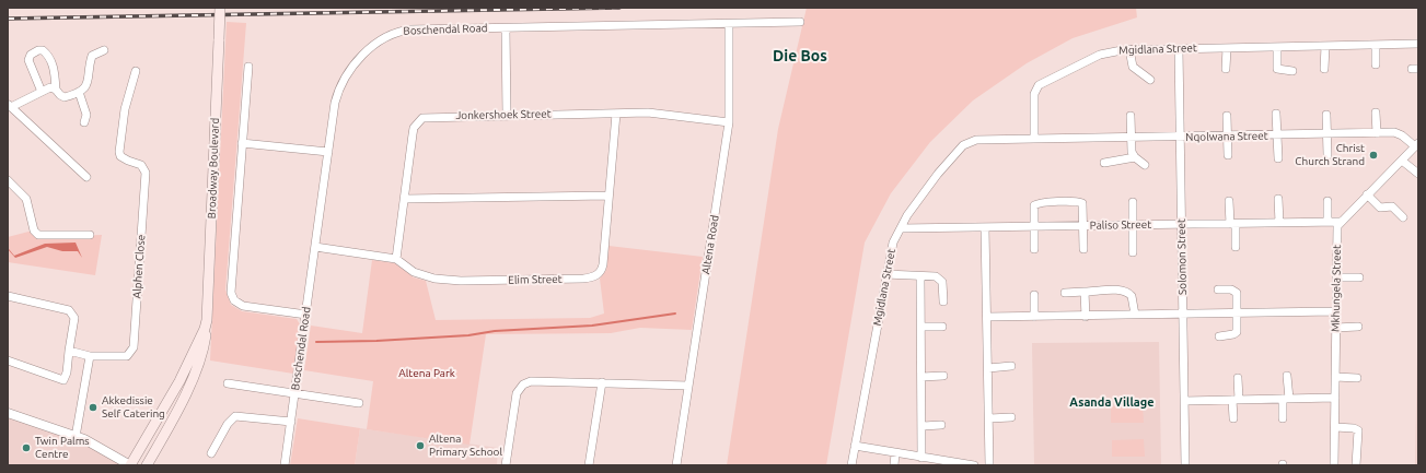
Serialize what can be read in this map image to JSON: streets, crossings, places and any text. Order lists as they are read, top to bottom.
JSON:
{
  "streets": {
    "main road": ["Broadway Boulevard"],
    "street": [
      "Boschendal Road",
      "Mgidlana Street",
      "Jonkershoek Street",
      "Nqolwana Street",
      "Paliso Street",
      "Altena Road",
      "Solomon Street",
      "Alphen Close",
      "Elim Street",
      "Mkhungela Street"
    ]
  },
  "crossings": [
    ["Boschendal Road", "Altena Road"],
    ["Boschendal Road", "Elim Street"],
    ["Mgidlana Street", "Nqolwana Street"],
    ["Mgidlana Street", "Paliso Street"],
    ["Mgidlana Street", "Solomon Street"],
    ["Jonkershoek Street", "Altena Road"],
    ["Jonkershoek Street", "Elim Street"],
    ["Nqolwana Street", "Solomon Street"],
    ["Paliso Street", "Solomon Street"],
    ["Paliso Street", "Mkhungela Street"]
  ],
  "districts": ["Die Bos", "Asanda Village"],
  "parks": ["Altena Park"],
  "places": [
    "Christ Church Strand",
    "Akkedissie Self Catering",
    "Altena Primary School",
    "Twin Palms Centre"
  ]
}
